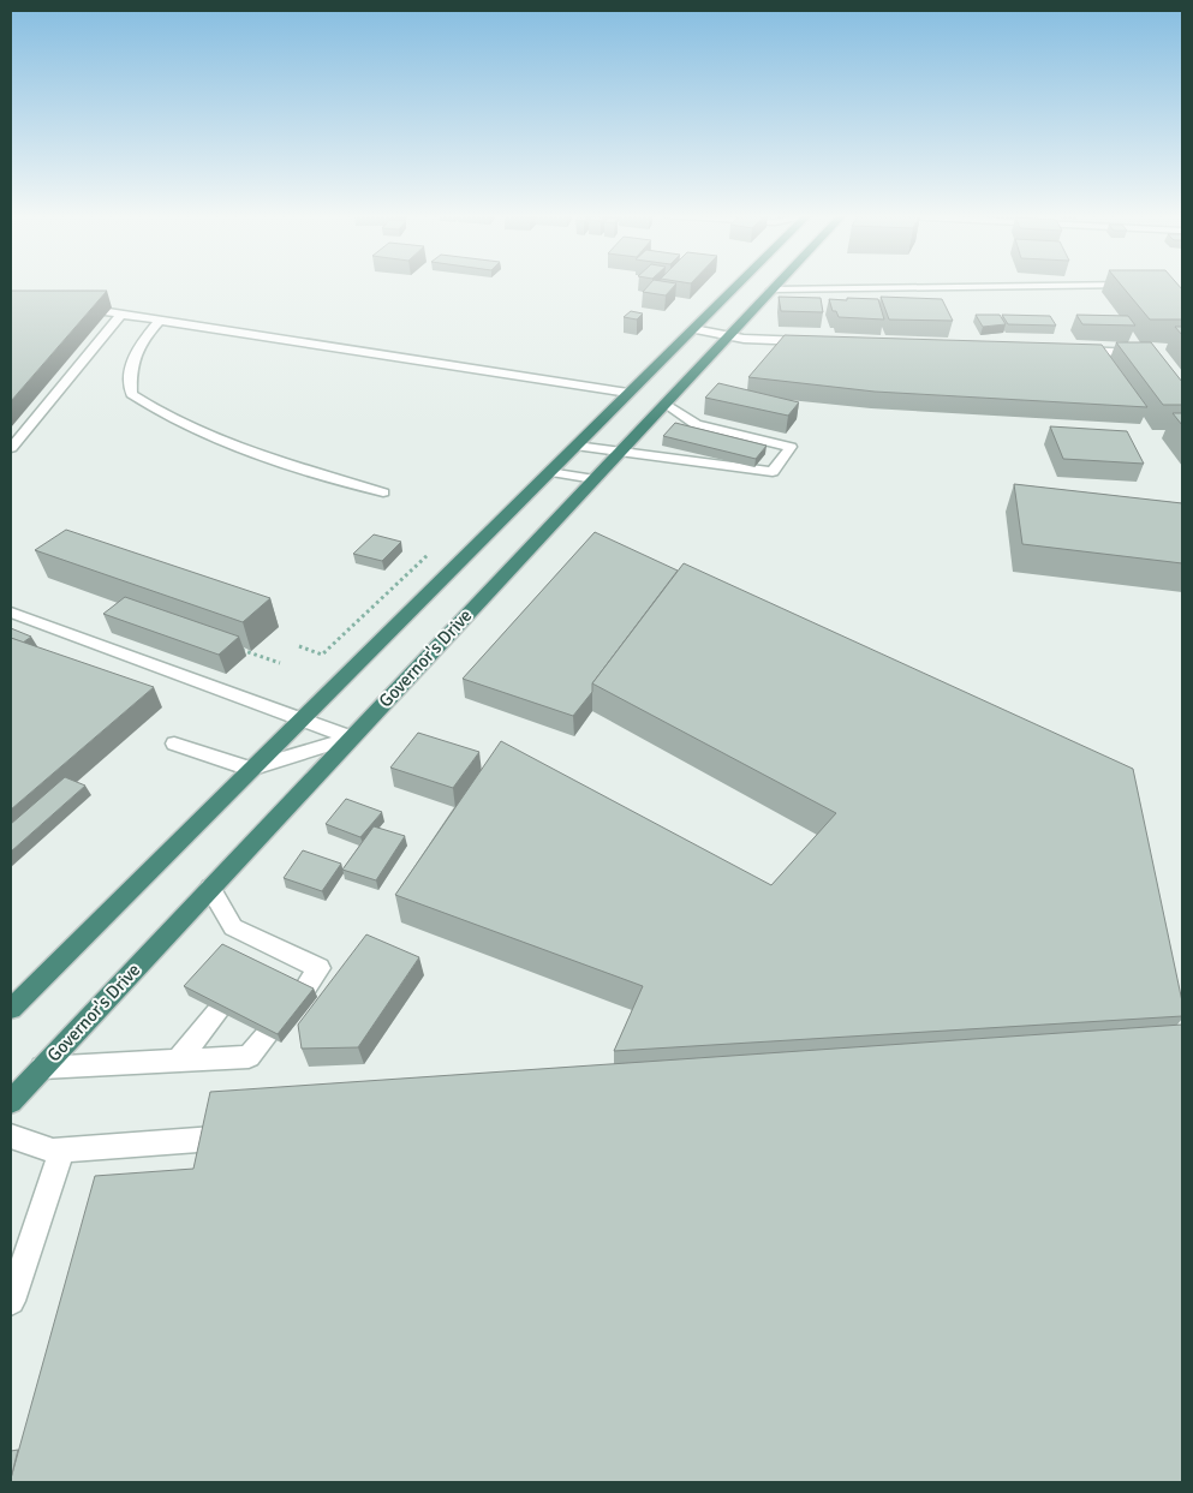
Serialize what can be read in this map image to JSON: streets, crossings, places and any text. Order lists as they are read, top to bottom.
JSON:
{
  "streets": {
    "highway": ["Governor's Drive"]
  }
}
